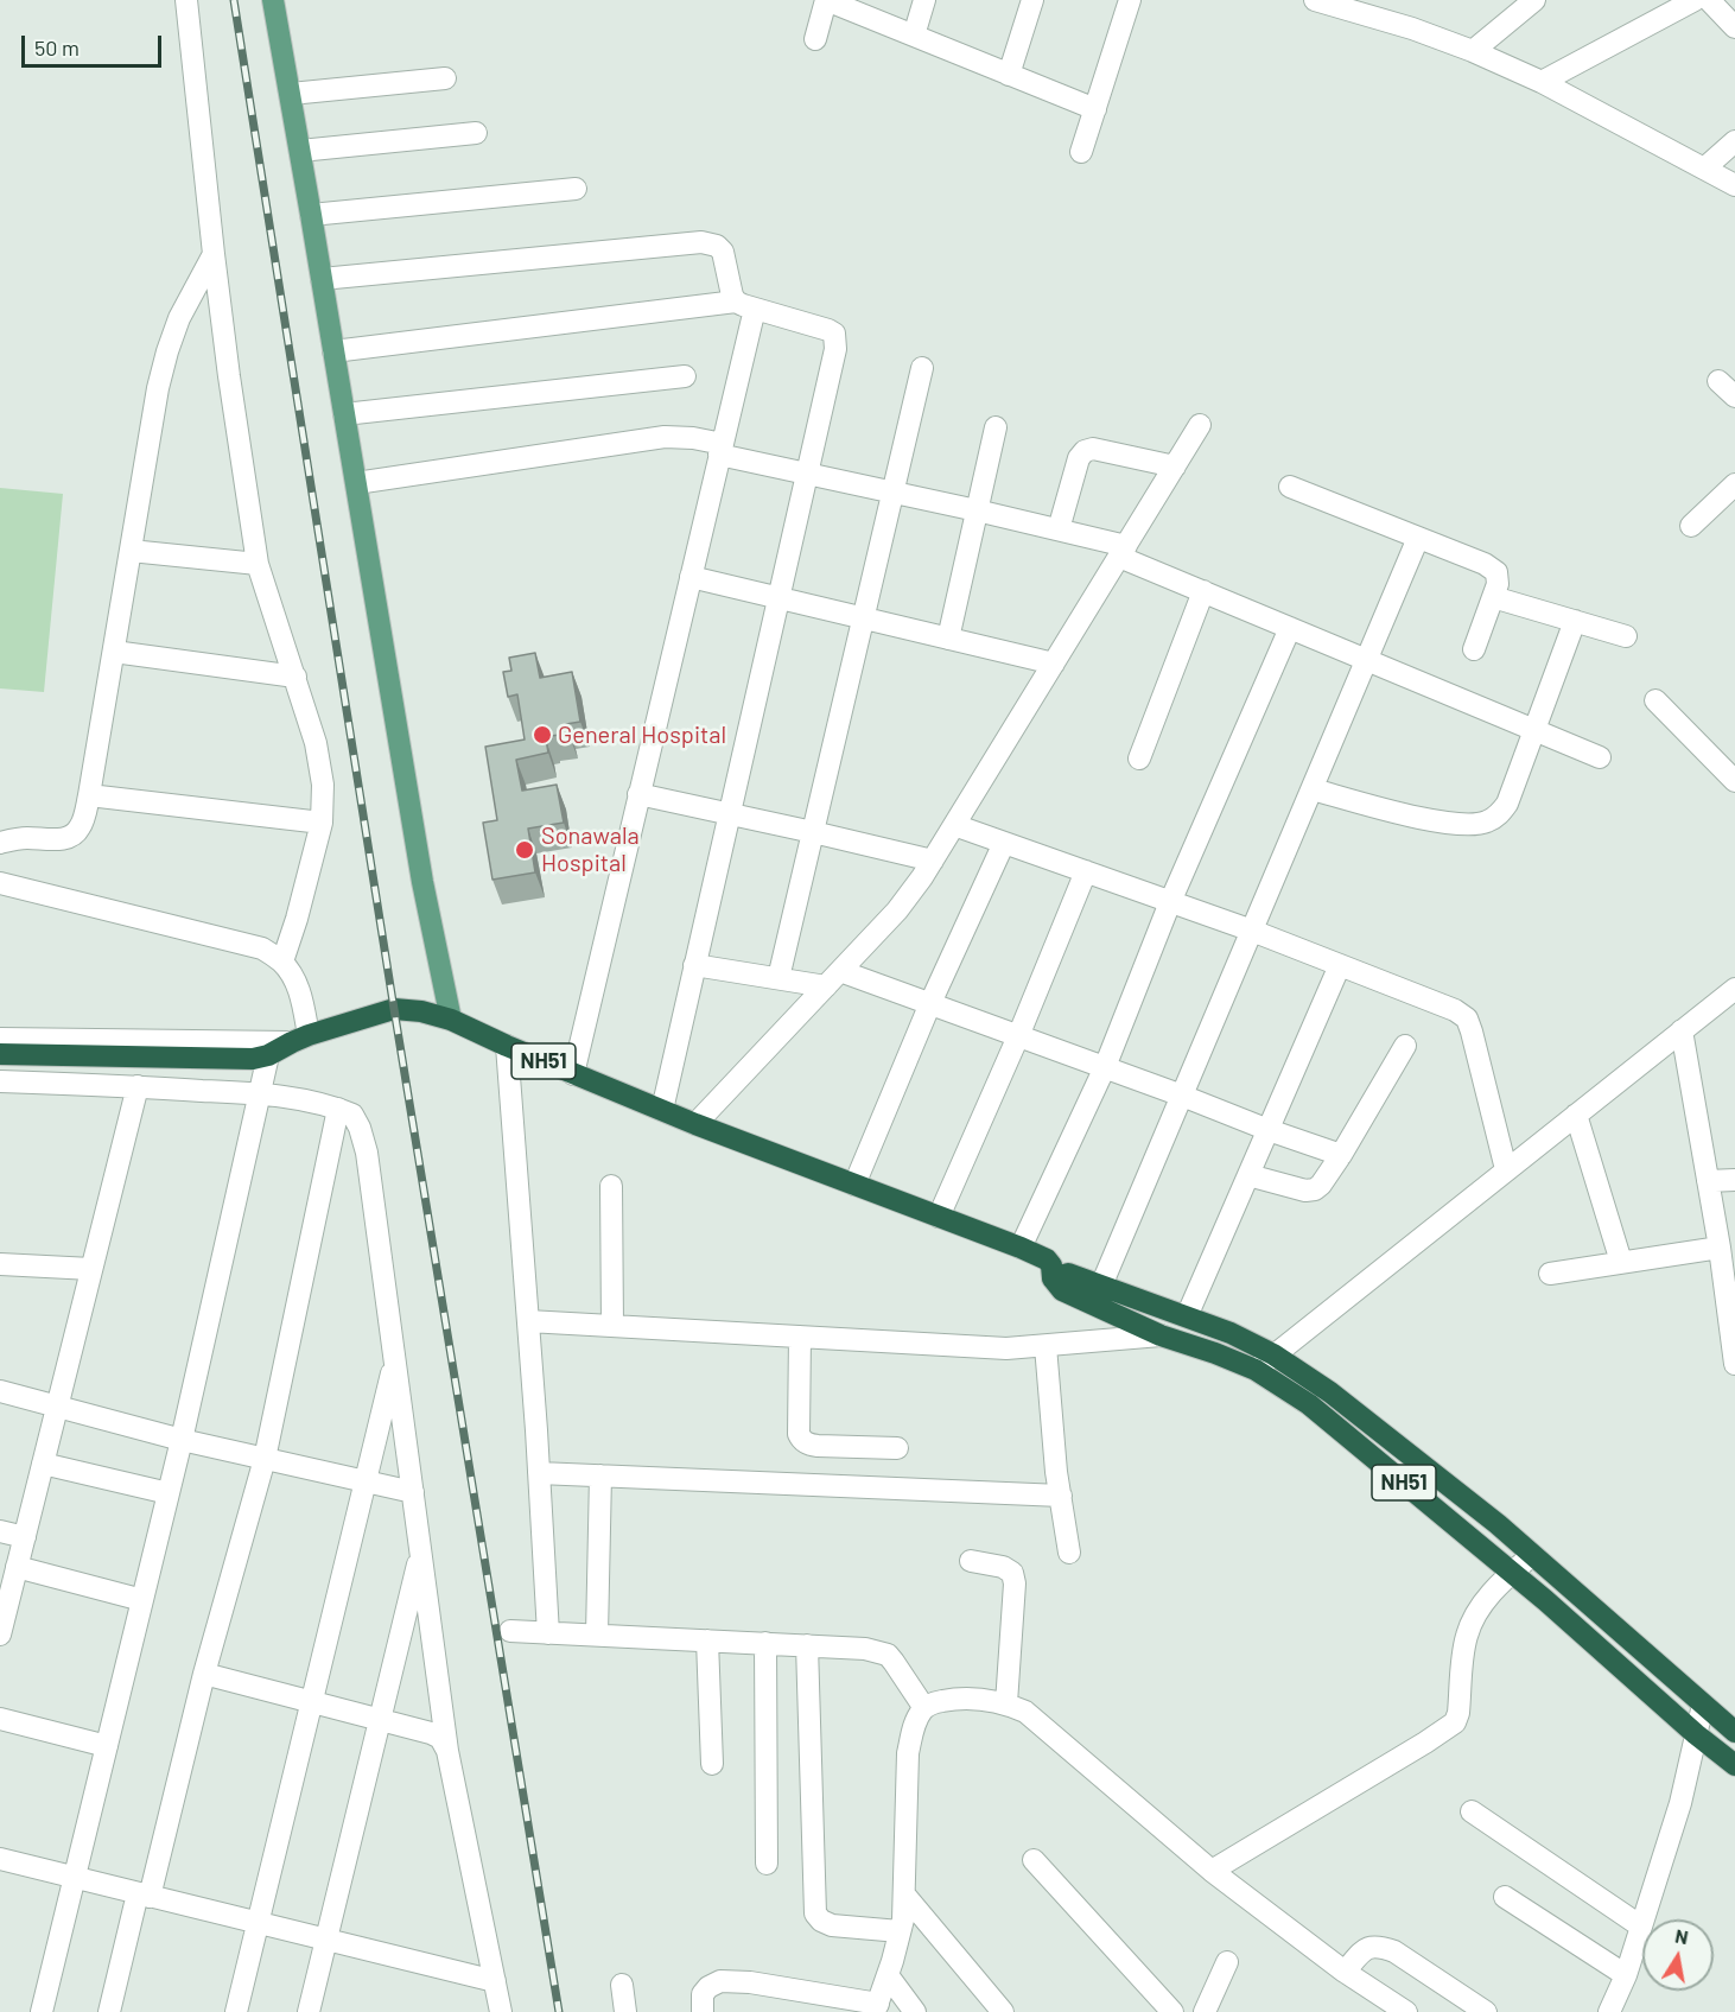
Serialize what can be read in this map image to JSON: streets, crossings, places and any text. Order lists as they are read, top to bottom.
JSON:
{
  "streets": {
    "highway": ["NH51"]
  },
  "places": ["General Hospital", "Sonawala Hospital"],
  "scale_bar": "50 m",
  "north": "top"
}
